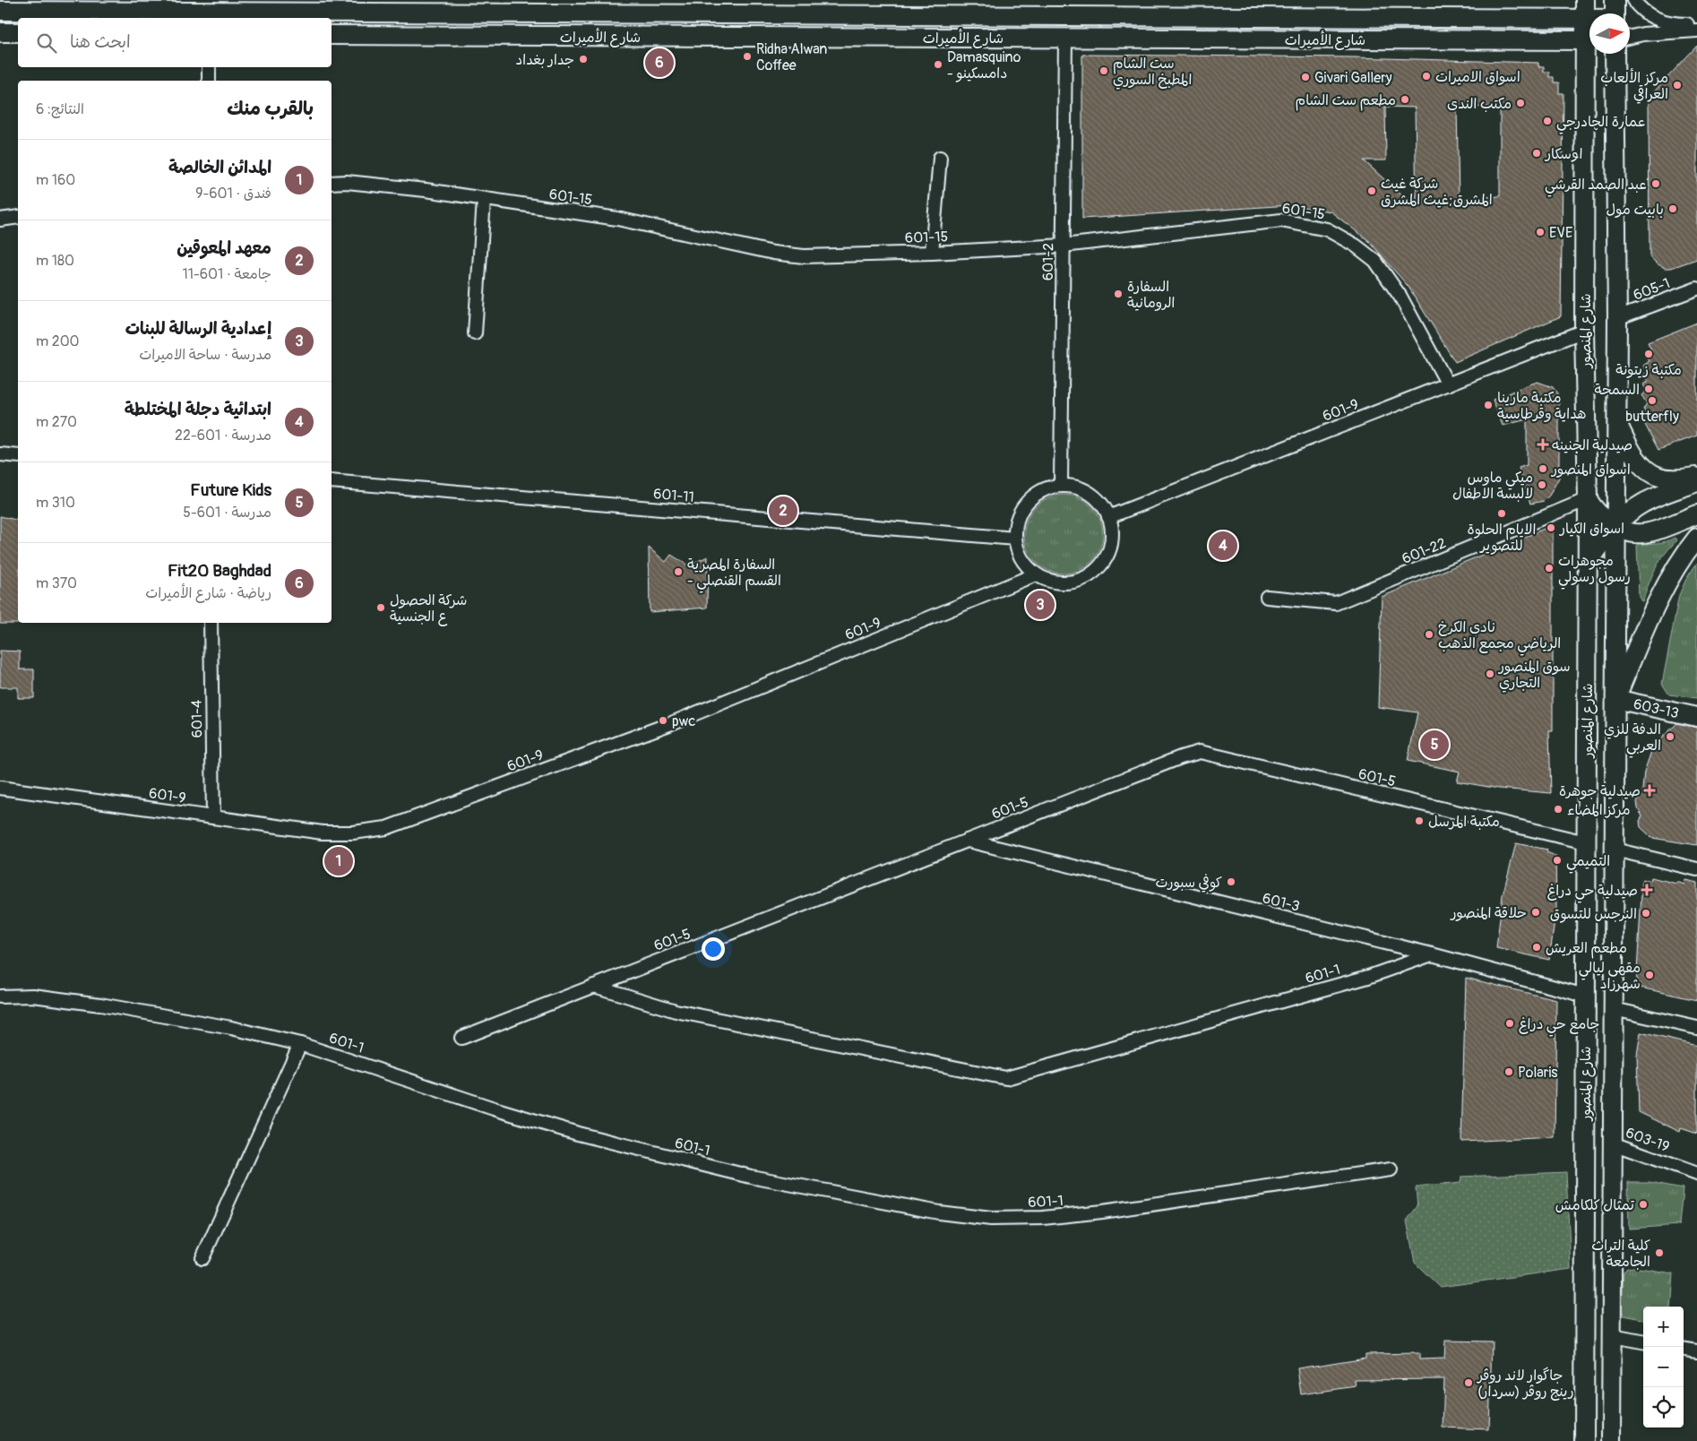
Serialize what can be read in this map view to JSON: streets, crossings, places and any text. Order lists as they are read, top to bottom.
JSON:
{
  "streets": {
    "main road": ["شارع الأميرات", "شارع المنصور", "603-13"],
    "street": [
      "601-15",
      "601-2",
      "605-1",
      "601-9",
      "601-11",
      "601-22",
      "601-4",
      "601-5",
      "601-3",
      "601-1",
      "603-19"
    ]
  },
  "crossings": [
    ["شارع الأميرات", "601-2"],
    ["شارع الأميرات", "شارع المنصور"],
    ["601-15", "601-2"],
    ["601-15", "601-9"],
    ["601-2", "601-9"],
    ["601-2", "601-11"],
    ["605-1", "شارع المنصور"],
    ["شارع المنصور", "601-9"],
    ["شارع المنصور", "601-22"],
    ["شارع المنصور", "603-13"],
    ["شارع المنصور", "601-5"],
    ["شارع المنصور", "601-3"],
    ["شارع المنصور", "603-19"],
    ["601-9", "601-11"],
    ["601-9", "601-4"],
    ["601-5", "601-3"],
    ["601-5", "601-1"],
    ["601-3", "601-1"]
  ],
  "places": {
    "other": [
      "Ridha Alwan Coffee",
      "جدار بغداد",
      "Damasquino - دامسكينو",
      "ست الشام المطبخ السوري",
      "اسواق الاميرات",
      "Givari Gallery",
      "مركز الألعاب العراقي",
      "مطعم ست الشام",
      "مكتب الندى",
      "عمارة الچادرجي",
      "اوسكار",
      "عبد الصمد القرشي",
      "شركة غيث المشرق;غيث المشرق",
      "بابيت مول",
      "EVE",
      "السفارة الرومانية",
      "مكتبة زيتونة",
      "السمحة",
      "butterfly",
      "مكتبة مارينا هداية وقرطاسية",
      "اسواق المنصور",
      "ميكي ماوس لالبسة الاطفال",
      "الايام الحلوة للتصوير",
      "اسواق الكيار",
      "مجوهرات رسول رسولي",
      "السفارة المصرية - القسم القنصلي",
      "شركة الحصول ع الجنسية",
      "نادي الكرخ الرياضي مجمع الذهب",
      "سوق المنصور التجاري",
      "pwc",
      "الدفة للزي العربي",
      "مركز المضاء",
      "مكتبة المرسل",
      "التميمي",
      "كوفي سبورت",
      "حلاقة المنصور",
      "النرجس للتسوق",
      "مطعم العريش",
      "مقهى ليالي شهرزاد",
      "جامع حي دراغ",
      "Polaris",
      "تمثال كلكامش",
      "كلية التراث الجامعة",
      "جاگوار لاند روڤر رينج روڤر (سردار)"
    ],
    "health": ["صيدلية الجنينه", "صيدلية جوهرة", "صيدلية حي دراغ"]
  },
  "north": "right",
  "page": {
    "search": "ابحث هنا",
    "pins": [
      "6",
      "2",
      "4",
      "3",
      "5",
      "1"
    ],
    "heading": ["بالقرب منك", "النتائج: 6"],
    "list": [
      {
        "mark": "1",
        "name": "المدائن الخالصة",
        "note": "فندق · 601-9",
        "value": "160 m"
      },
      {
        "mark": "2",
        "name": "معهد المعوقين",
        "note": "جامعة · 601-11",
        "value": "180 m"
      },
      {
        "mark": "3",
        "name": "إعدادية الرسالة للبنات",
        "note": "مدرسة · ساحة الاميرات",
        "value": "200 m"
      },
      {
        "mark": "4",
        "name": "ابتدائية دجلة المختلطة",
        "note": "مدرسة · 601-22",
        "value": "270 m"
      },
      {
        "mark": "5",
        "name": "Future Kids",
        "note": "مدرسة · 601-5",
        "value": "310 m"
      },
      {
        "mark": "6",
        "name": "Fit20 Baghdad",
        "note": "رياضة · شارع الأميرات",
        "value": "370 m"
      }
    ],
    "map_buttons": ["+", "−"]
  }
}
